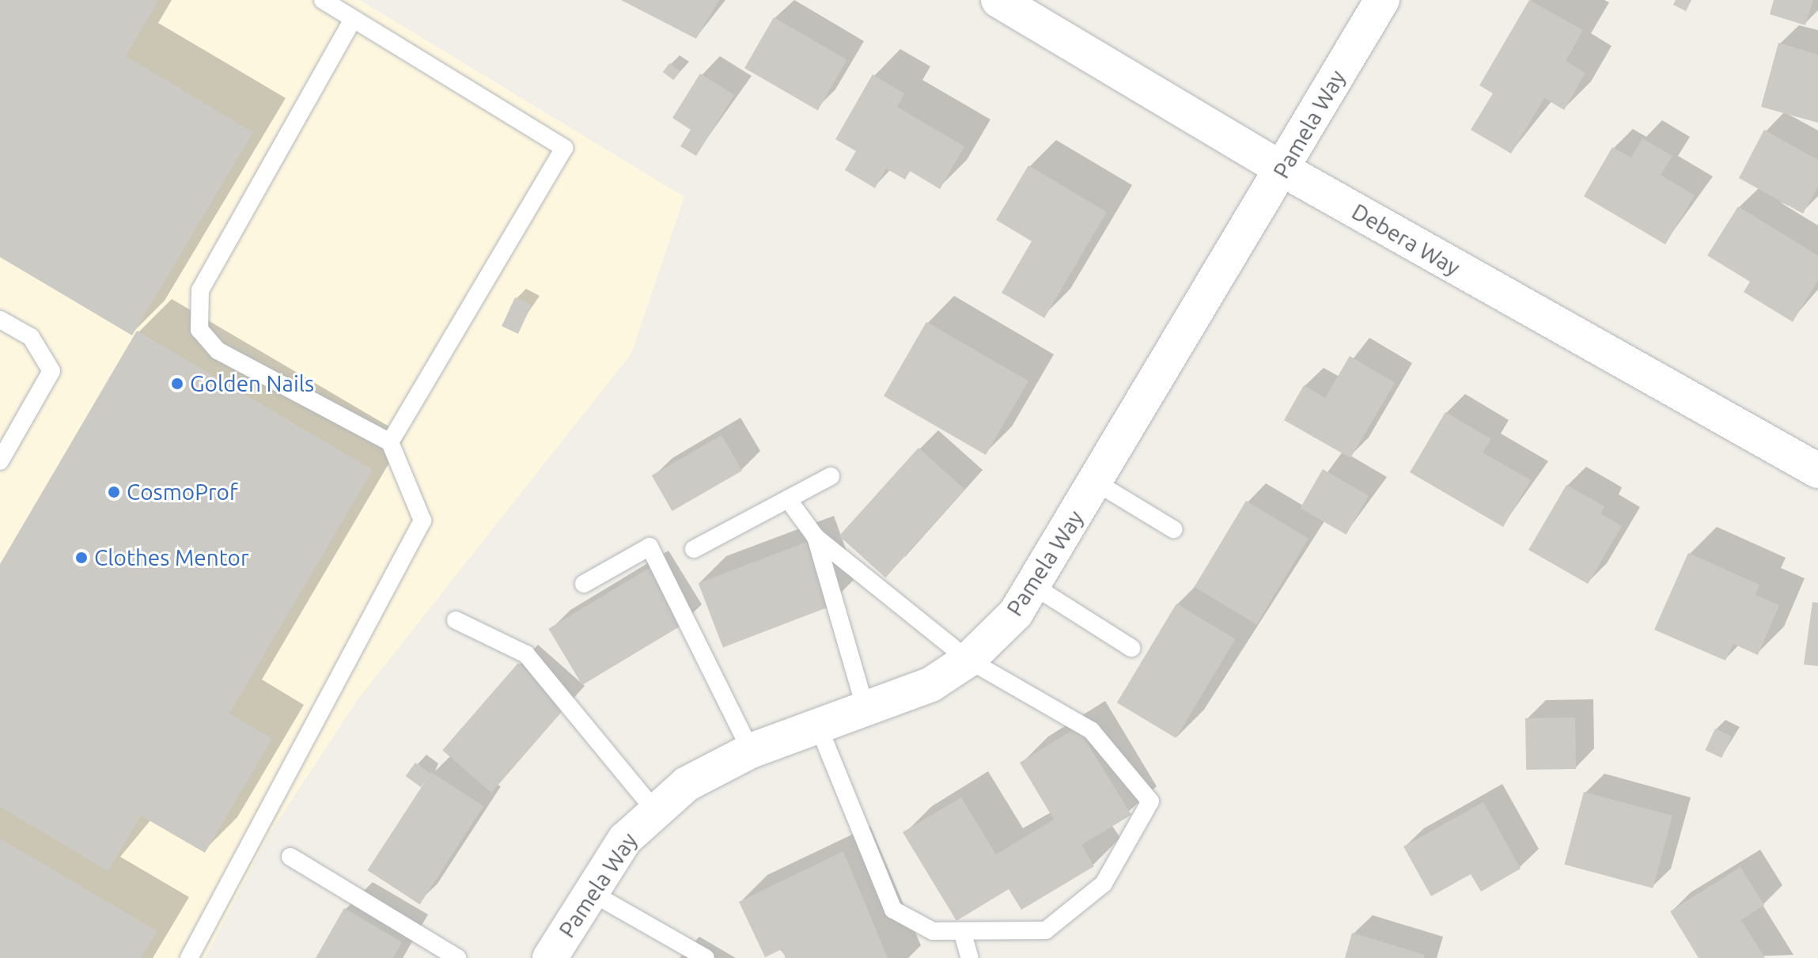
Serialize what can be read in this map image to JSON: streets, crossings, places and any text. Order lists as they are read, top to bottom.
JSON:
{
  "streets": {
    "street": ["Pamela Way", "Debera Way"]
  },
  "crossings": [
    ["Pamela Way", "Debera Way"]
  ],
  "places": ["Golden Nails", "CosmoProf", "Clothes Mentor"]
}
